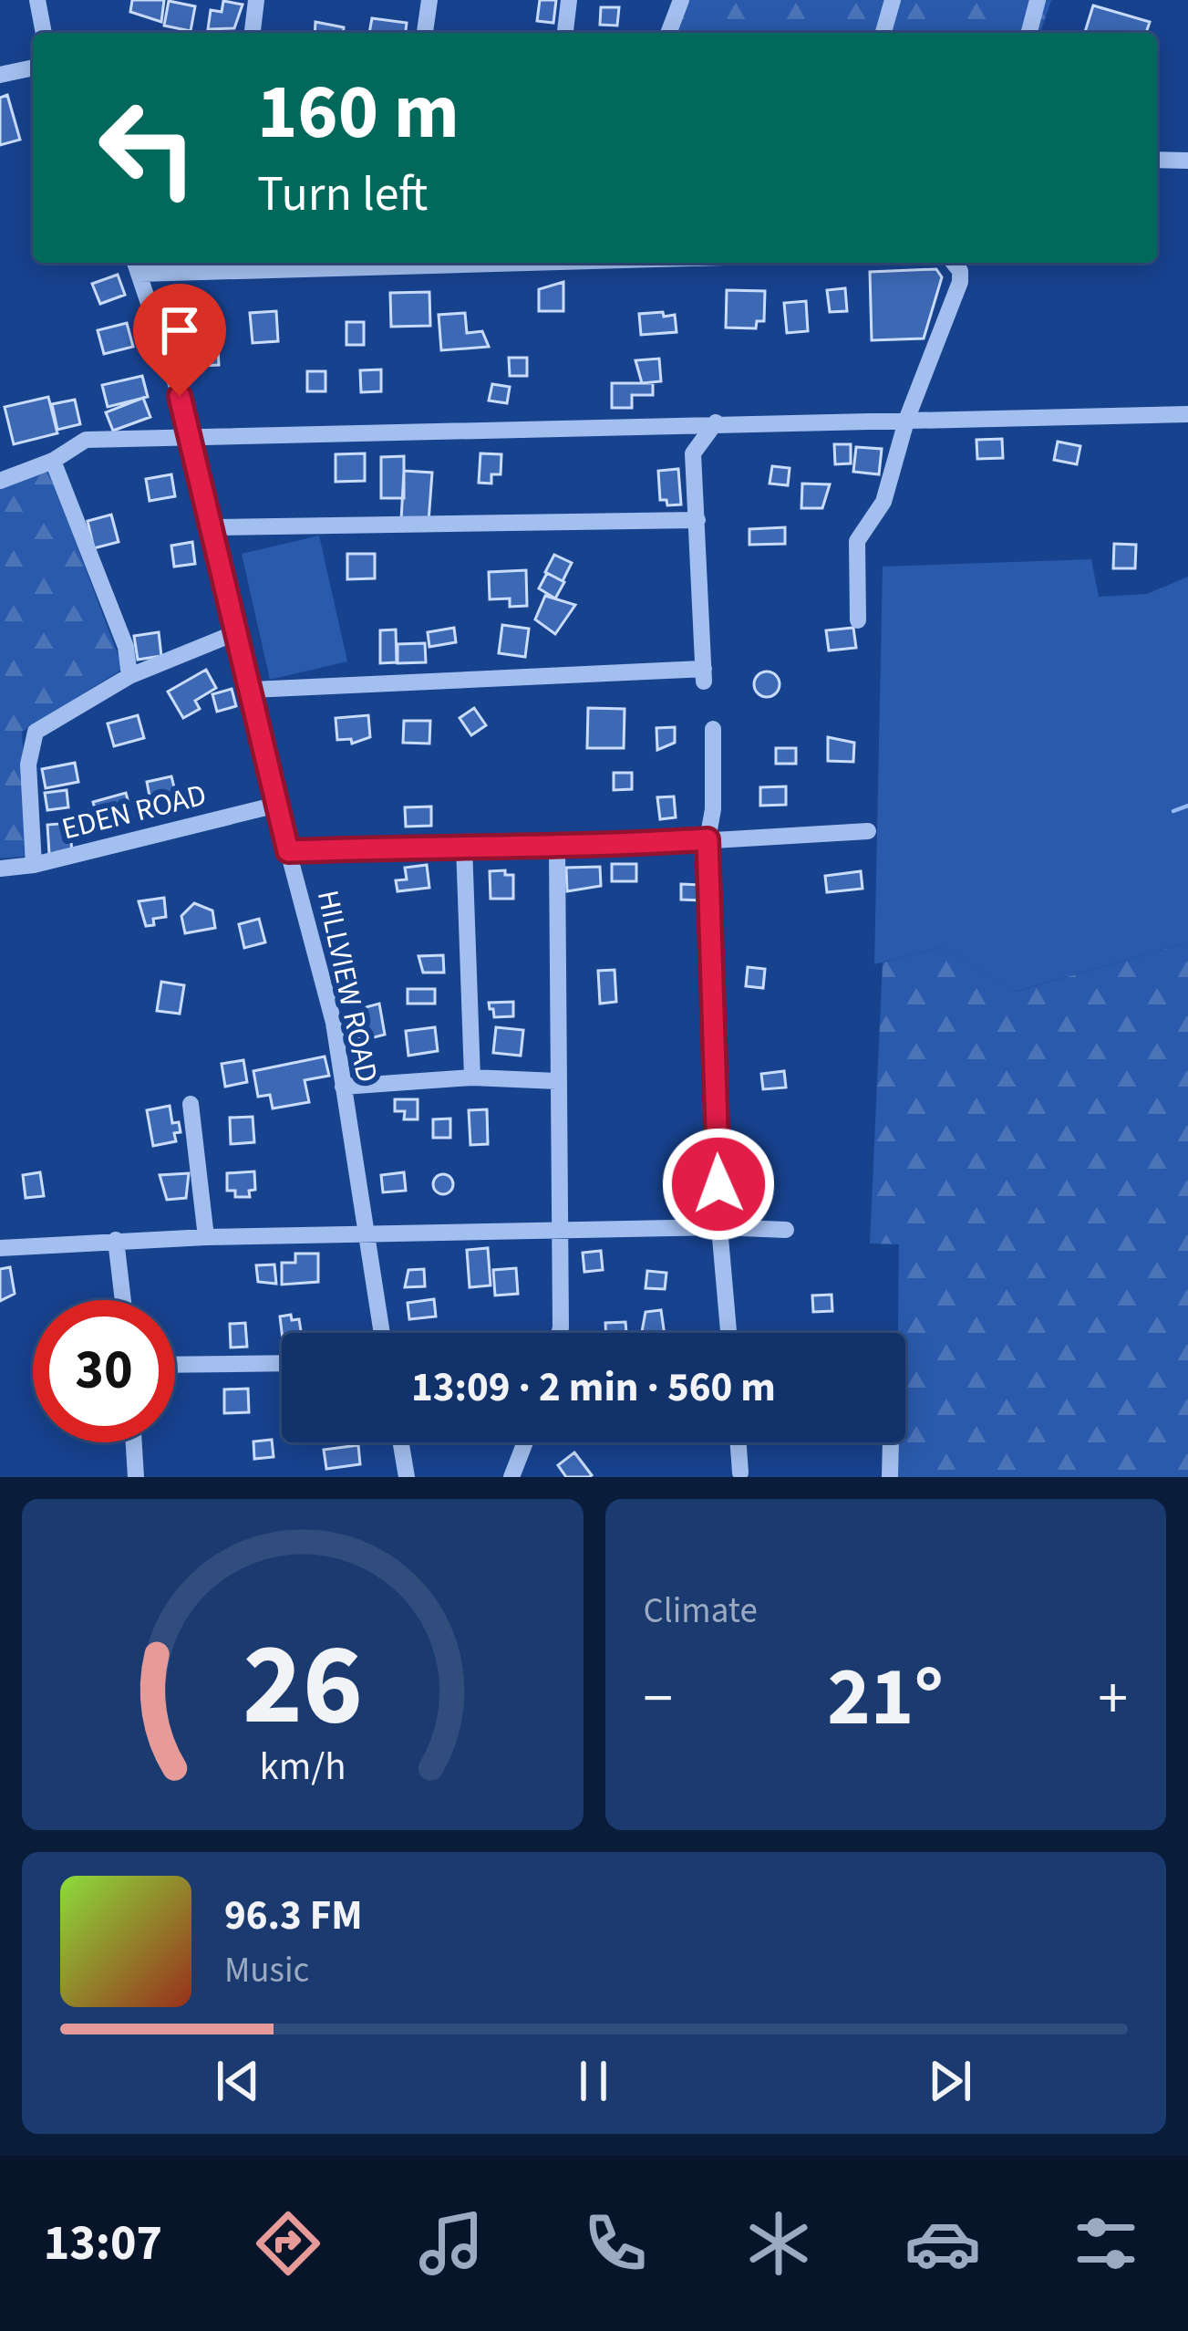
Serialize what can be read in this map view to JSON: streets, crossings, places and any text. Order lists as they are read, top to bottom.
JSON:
{
  "streets": {
    "street": ["EDEN ROAD", "HILLVIEW ROAD"]
  },
  "crossings": [
    ["EDEN ROAD", "HILLVIEW ROAD"]
  ],
  "page": {
    "turn": ["160 m", "Turn left"],
    "limit": "30",
    "trip": "13:09 · 2 min · 560 m",
    "tile": "Climate",
    "heat": ["−", "21°", "+"],
    "song": ["96.3 FM", "Music"],
    "tabs": "13:07",
    "gauge": ["26", "km/h"]
  }
}
